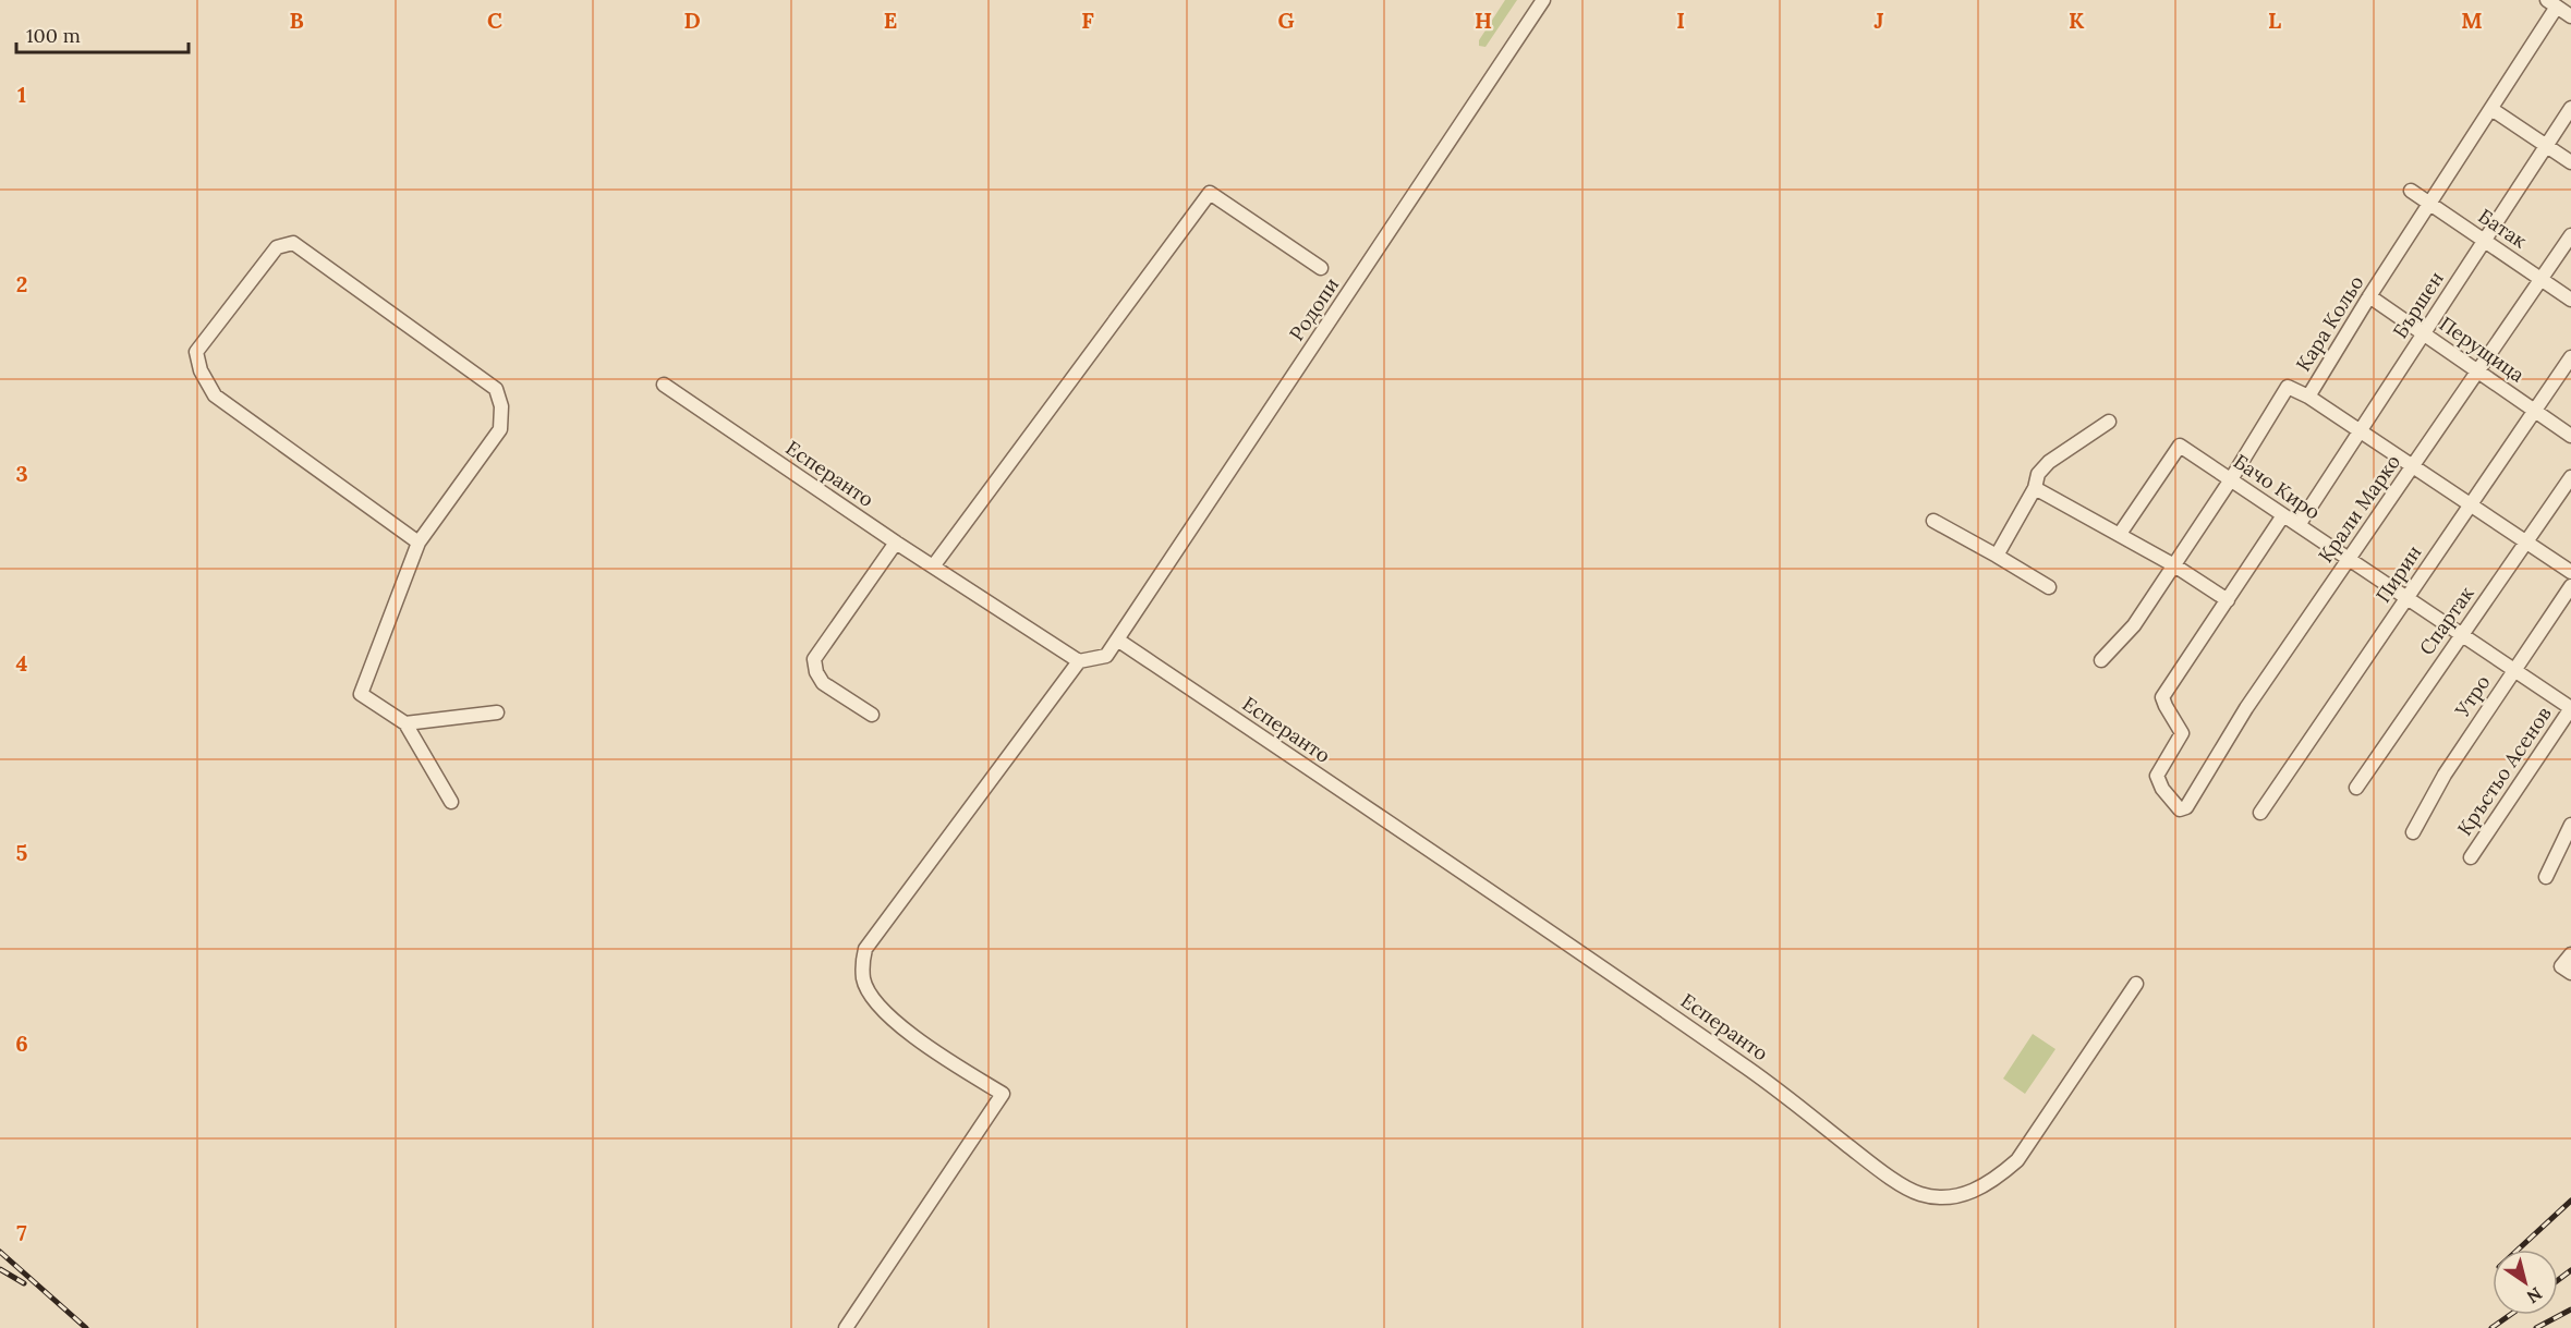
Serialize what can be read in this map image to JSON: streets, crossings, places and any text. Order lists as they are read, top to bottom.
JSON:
{
  "streets": {
    "street": [
      "Батак",
      "Бършен",
      "Родопи",
      "Кара Кольо",
      "Перущица",
      "Есперанто",
      "Бачо Киро",
      "Крали Марко",
      "Пирин",
      "Спартак",
      "Утро",
      "Кръстьо Асенов"
    ]
  },
  "crossings": [
    ["Батак", "Бършен"],
    ["Батак", "Кара Кольо"],
    ["Батак", "Крали Марко"],
    ["Бършен", "Перущица"],
    ["Бършен", "Бачо Киро"],
    ["Родопи", "Есперанто"],
    ["Кара Кольо", "Перущица"],
    ["Кара Кольо", "Бачо Киро"],
    ["Перущица", "Крали Марко"],
    ["Перущица", "Пирин"],
    ["Бачо Киро", "Крали Марко"],
    ["Бачо Киро", "Пирин"],
    ["Бачо Киро", "Спартак"],
    ["Бачо Киро", "Утро"],
    ["Бачо Киро", "Кръстьо Асенов"]
  ],
  "scale_bar": "100 m",
  "north": "bottom right",
  "grid": {
    "columns": [
      "B",
      "C",
      "D",
      "E",
      "F",
      "G",
      "H",
      "I",
      "J",
      "K",
      "L",
      "M"
    ],
    "rows": [
      "1",
      "2",
      "3",
      "4",
      "5",
      "6",
      "7"
    ]
  }
}
